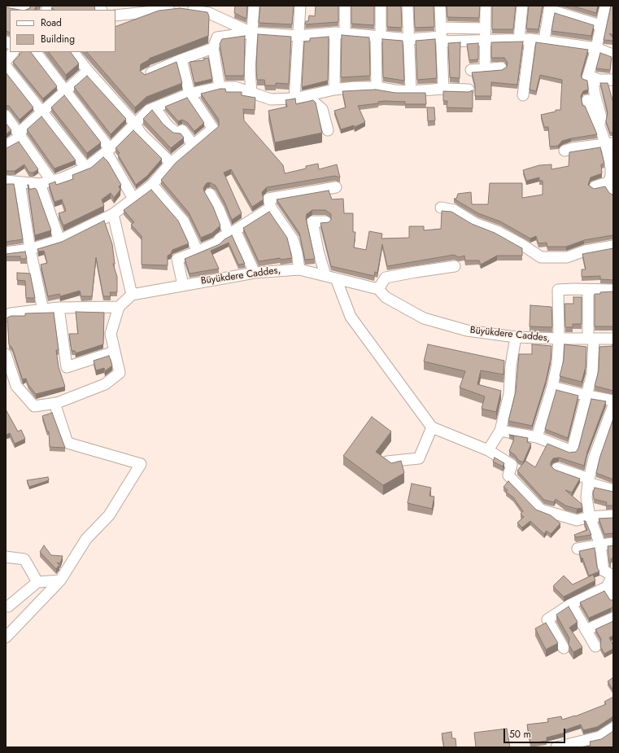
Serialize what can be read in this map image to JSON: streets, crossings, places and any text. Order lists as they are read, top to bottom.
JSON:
{
  "streets": {
    "street": ["Büyükdere Caddes,"]
  },
  "legend": ["Road", "Building"],
  "scale_bar": "50 m"
}
